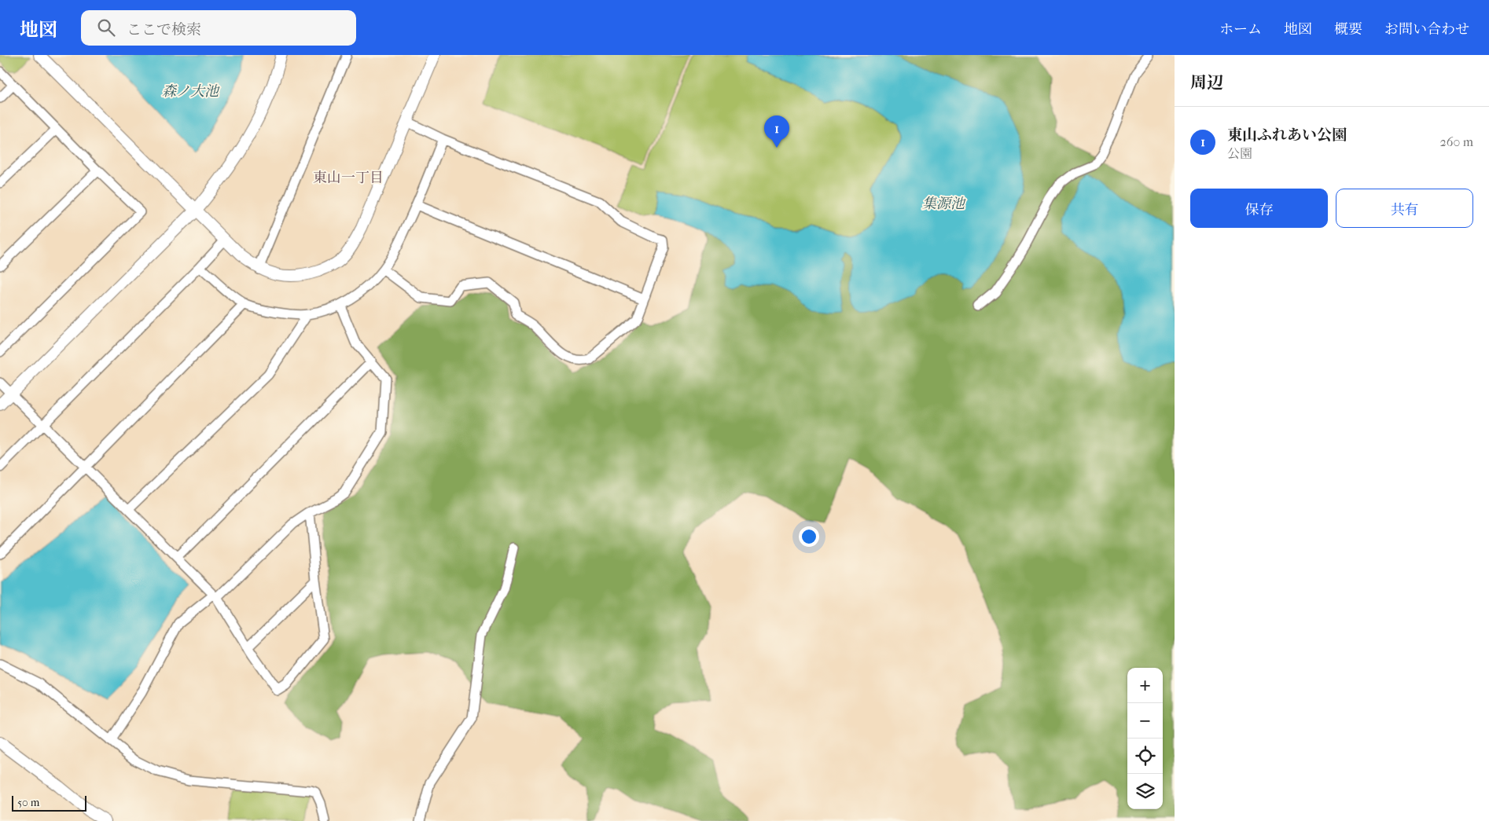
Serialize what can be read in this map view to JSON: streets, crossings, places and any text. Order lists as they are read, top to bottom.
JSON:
{
  "districts": ["東山一丁目"],
  "water": ["森ノ大池", "集源池"],
  "scale_bar": "50 m",
  "page": {
    "header": "地図",
    "search": "ここで検索",
    "nav": [
      "ホーム",
      "地図",
      "概要",
      "お問い合わせ"
    ],
    "heading": "周辺",
    "list": [
      {
        "mark": "1",
        "name": "東山ふれあい公園",
        "note": "公園",
        "value": "260 m"
      }
    ],
    "pins": "1",
    "buttons": ["保存", "共有"],
    "map_buttons": ["+", "−"],
    "scale": "50 m"
  }
}
